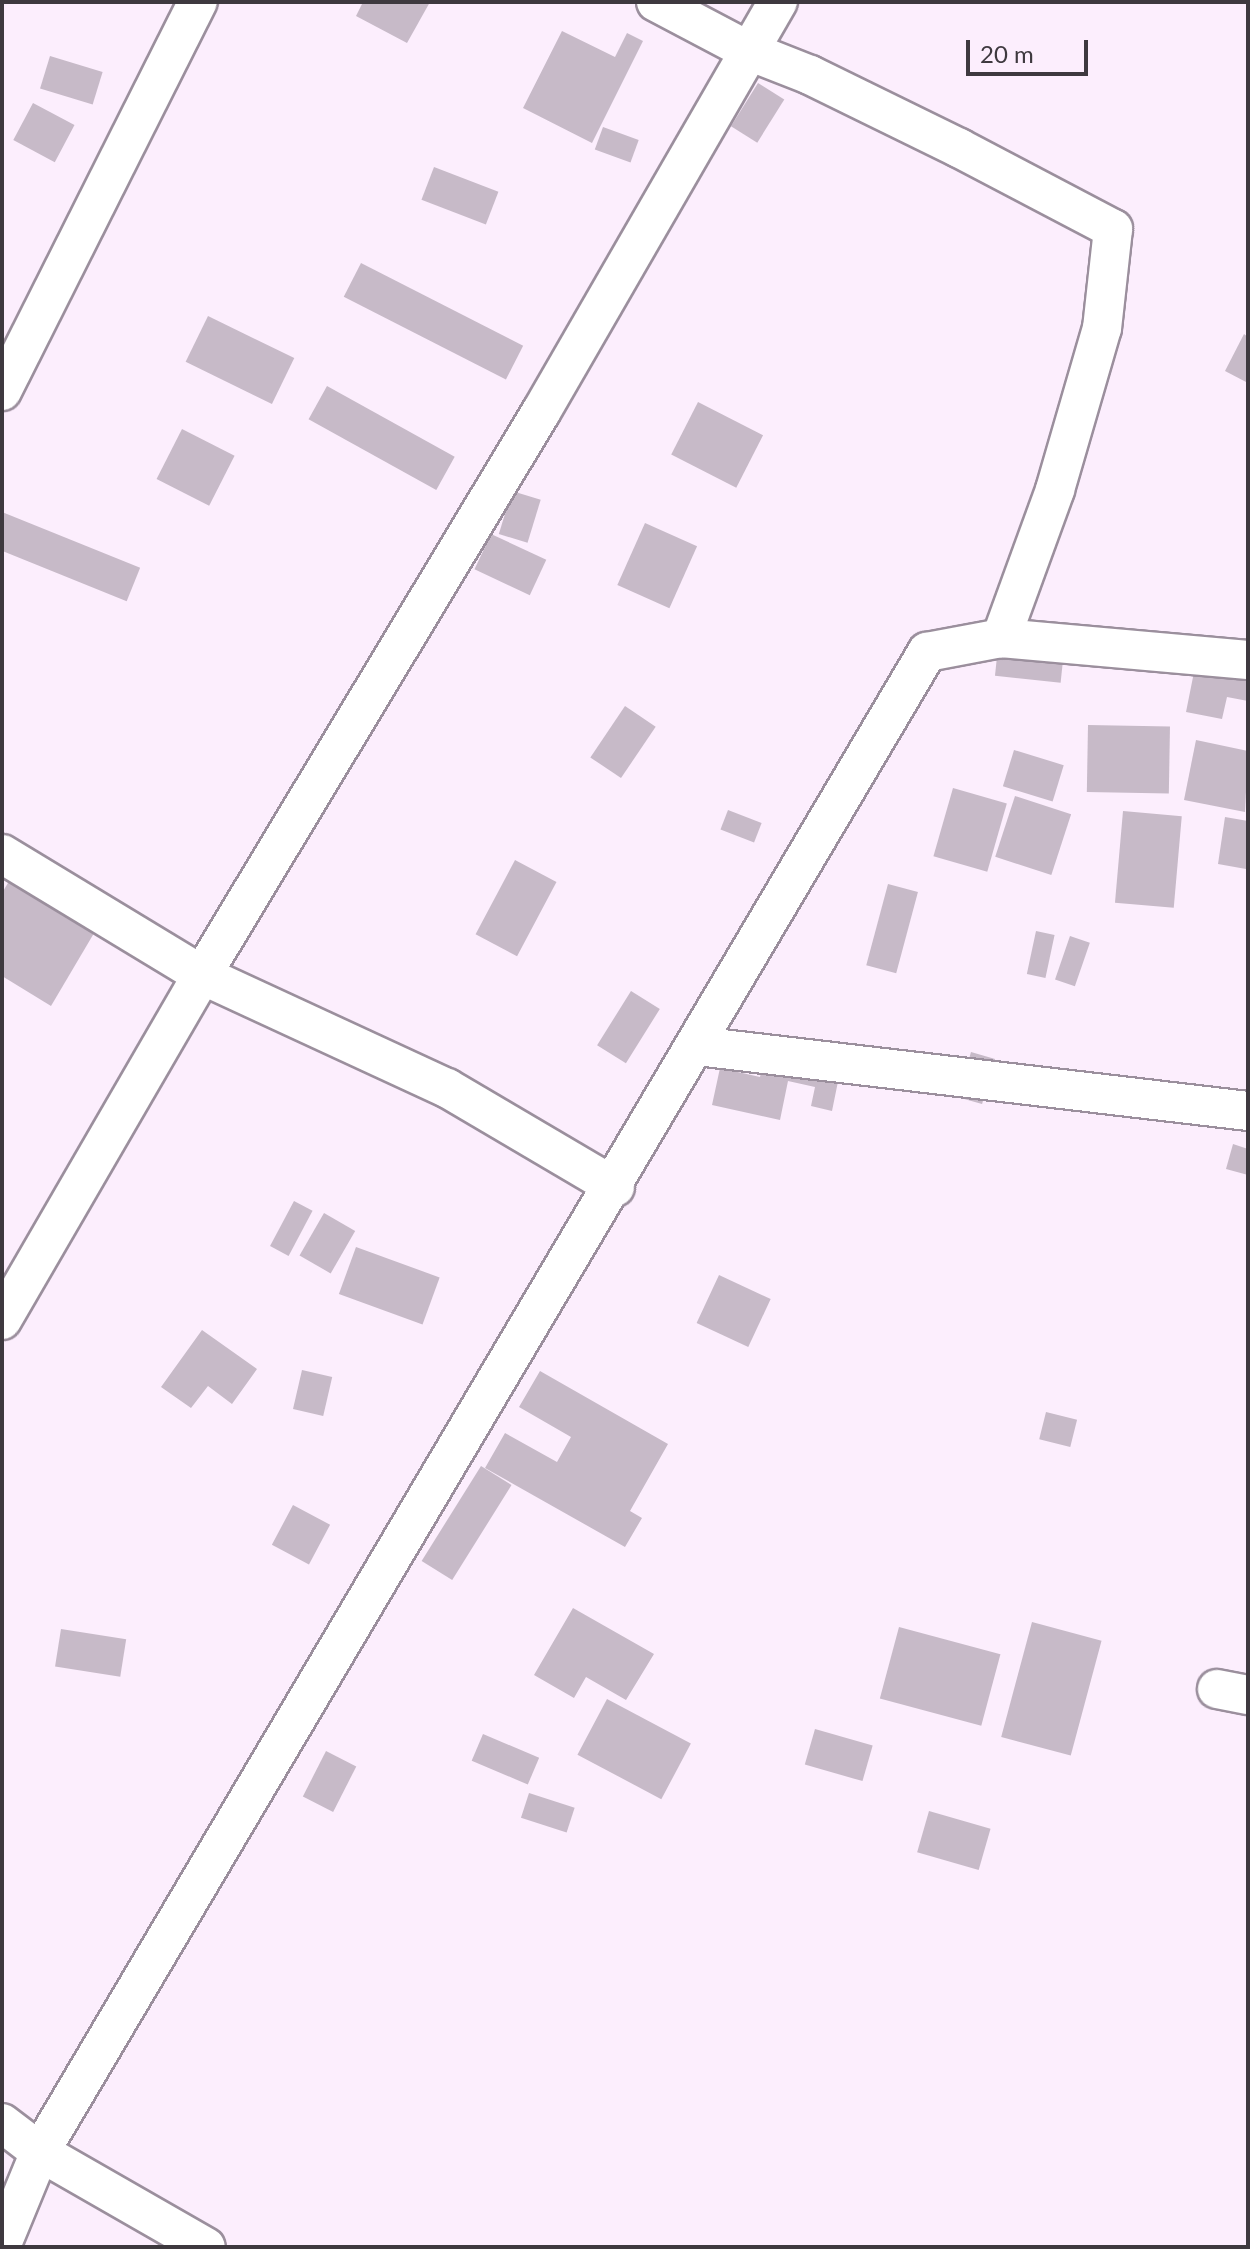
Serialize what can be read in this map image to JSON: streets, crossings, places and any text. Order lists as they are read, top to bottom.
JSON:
{
  "scale_bar": "20 m"
}
